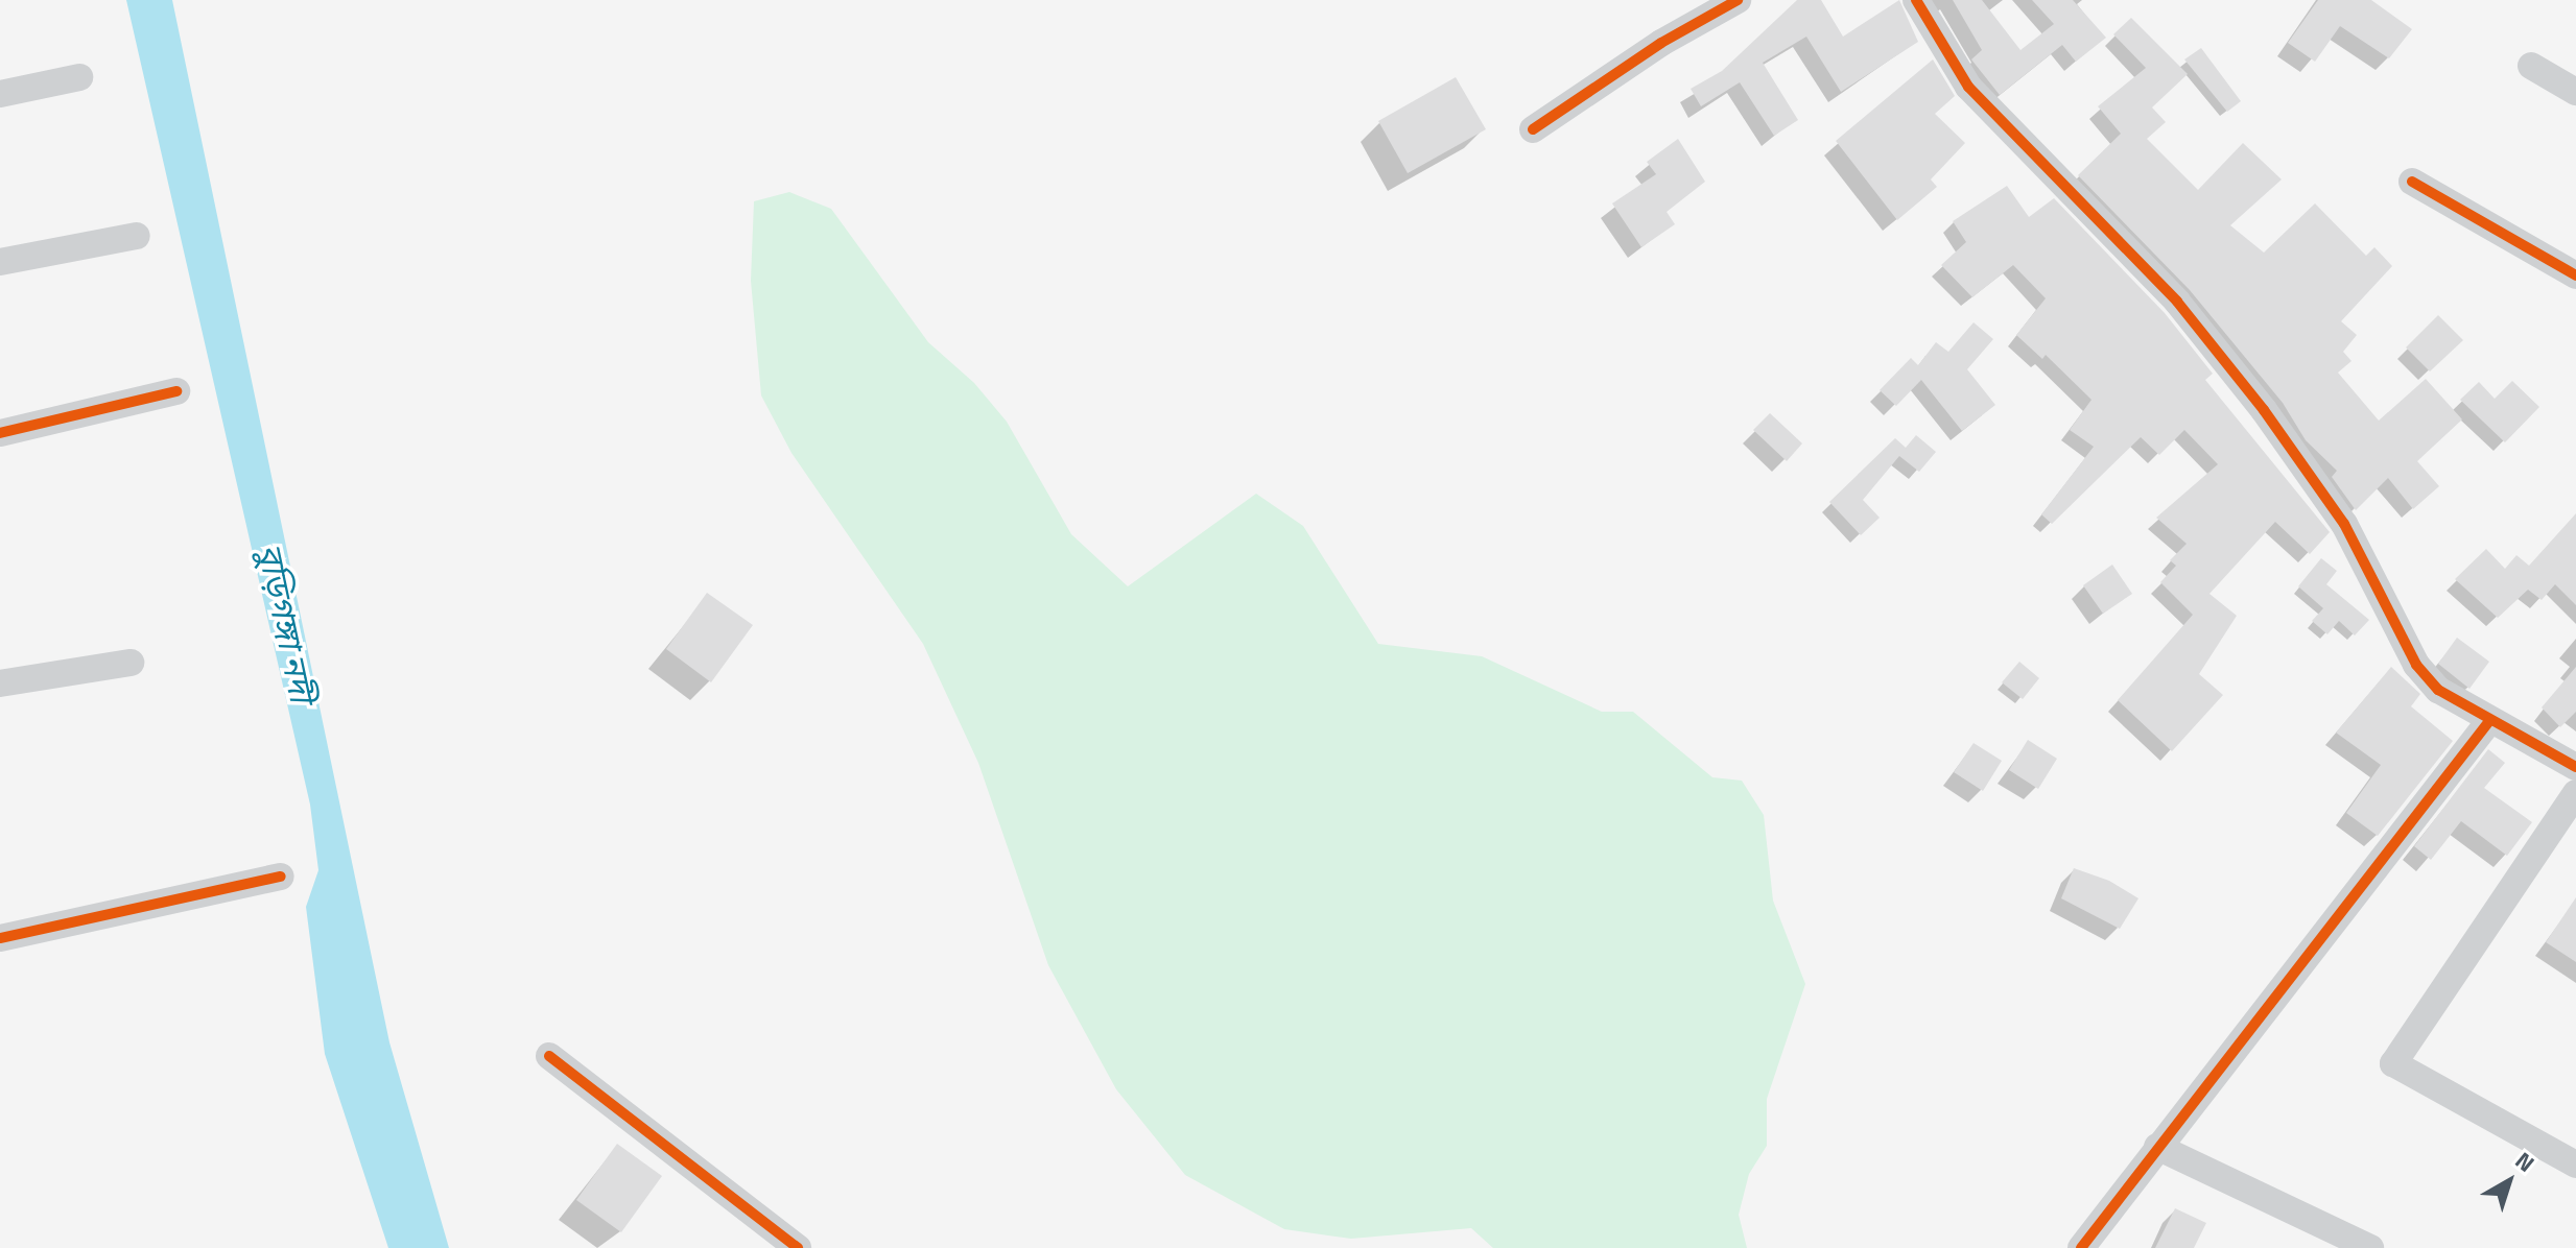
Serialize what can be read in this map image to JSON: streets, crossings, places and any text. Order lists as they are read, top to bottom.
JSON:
{
  "water": ["বুড়িগঙ্গা নদী"],
  "north": "top right"
}
